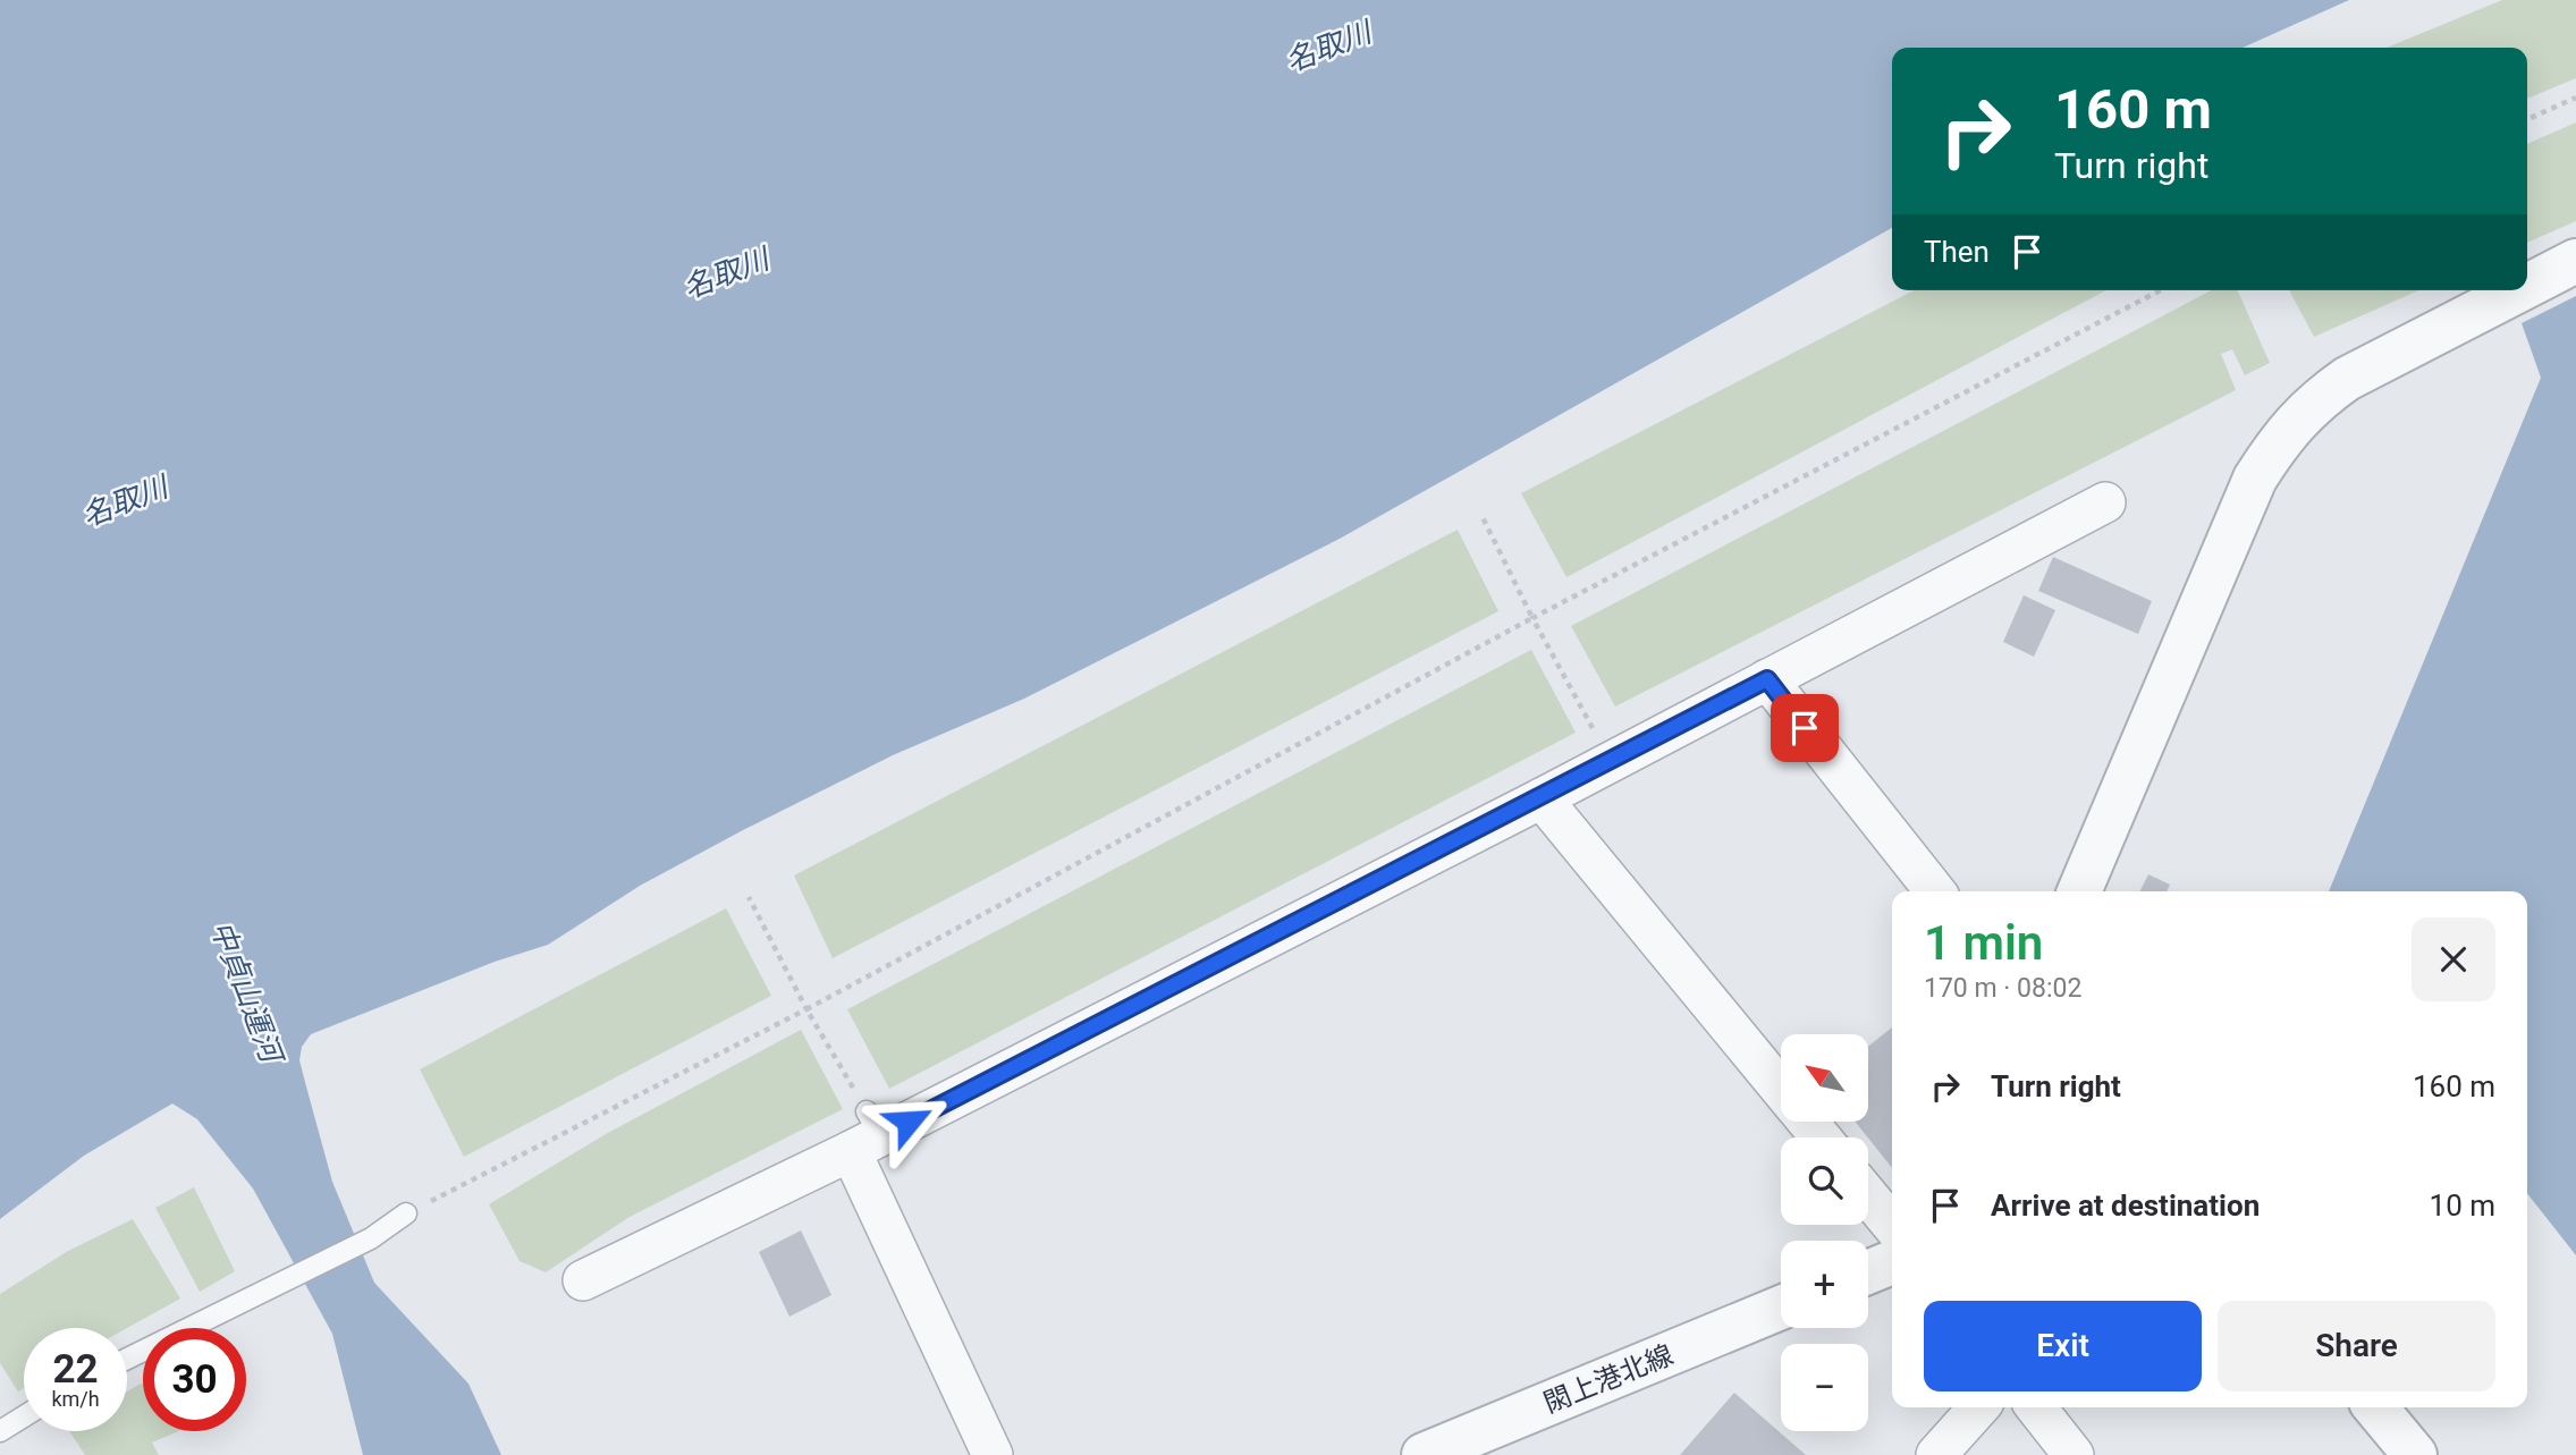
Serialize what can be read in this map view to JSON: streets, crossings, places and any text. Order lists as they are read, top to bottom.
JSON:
{
  "streets": {
    "street": ["閖上港北線"]
  },
  "water": ["名取川", "中貞山運河"],
  "north": "top left",
  "page": {
    "turn": ["160 m", "Turn right"],
    "then": "Then",
    "heading": ["1 min", "170 m · 08:02"],
    "list": [
      {
        "name": "Turn right",
        "value": "160 m"
      },
      {
        "name": "Arrive at destination",
        "value": "10 m"
      }
    ],
    "map_buttons": ["+", "−"],
    "buttons": ["Exit", "Share"],
    "speed": "22 km/h",
    "limit": "30"
  }
}
